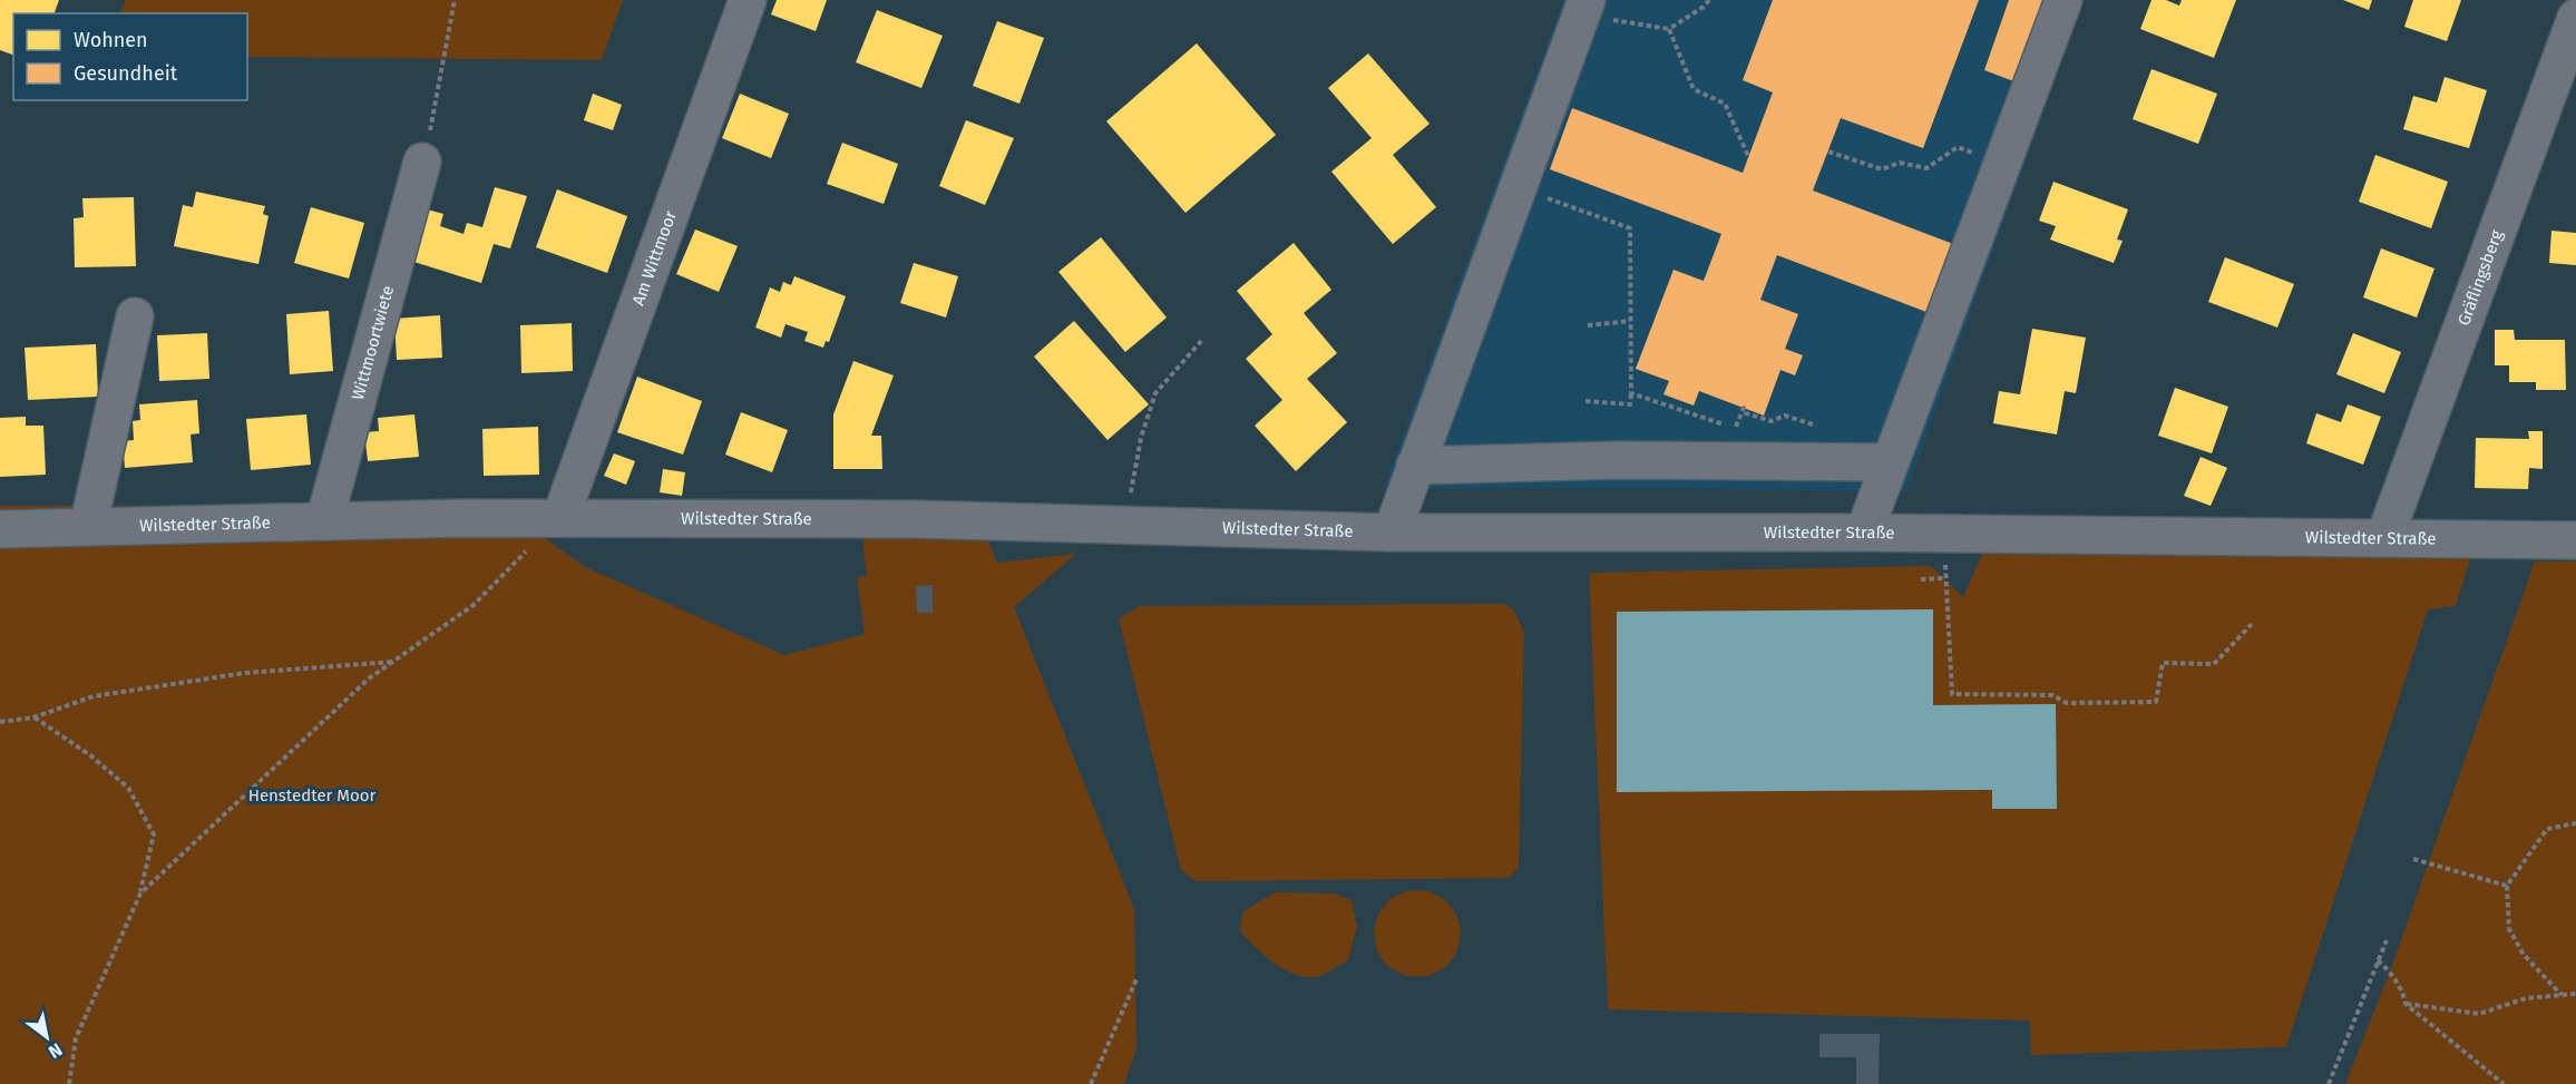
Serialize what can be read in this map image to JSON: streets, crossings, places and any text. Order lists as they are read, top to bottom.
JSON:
{
  "streets": {
    "street": [
      "Am Wittmoor",
      "Gräflingsberg",
      "Wittmoortwiete",
      "Wilstedter Straße"
    ]
  },
  "crossings": [
    ["Am Wittmoor", "Wilstedter Straße"],
    ["Gräflingsberg", "Wilstedter Straße"],
    ["Wittmoortwiete", "Wilstedter Straße"]
  ],
  "parks": ["Henstedter Moor"],
  "legend": ["Wohnen", "Gesundheit"],
  "north": "bottom right"
}
